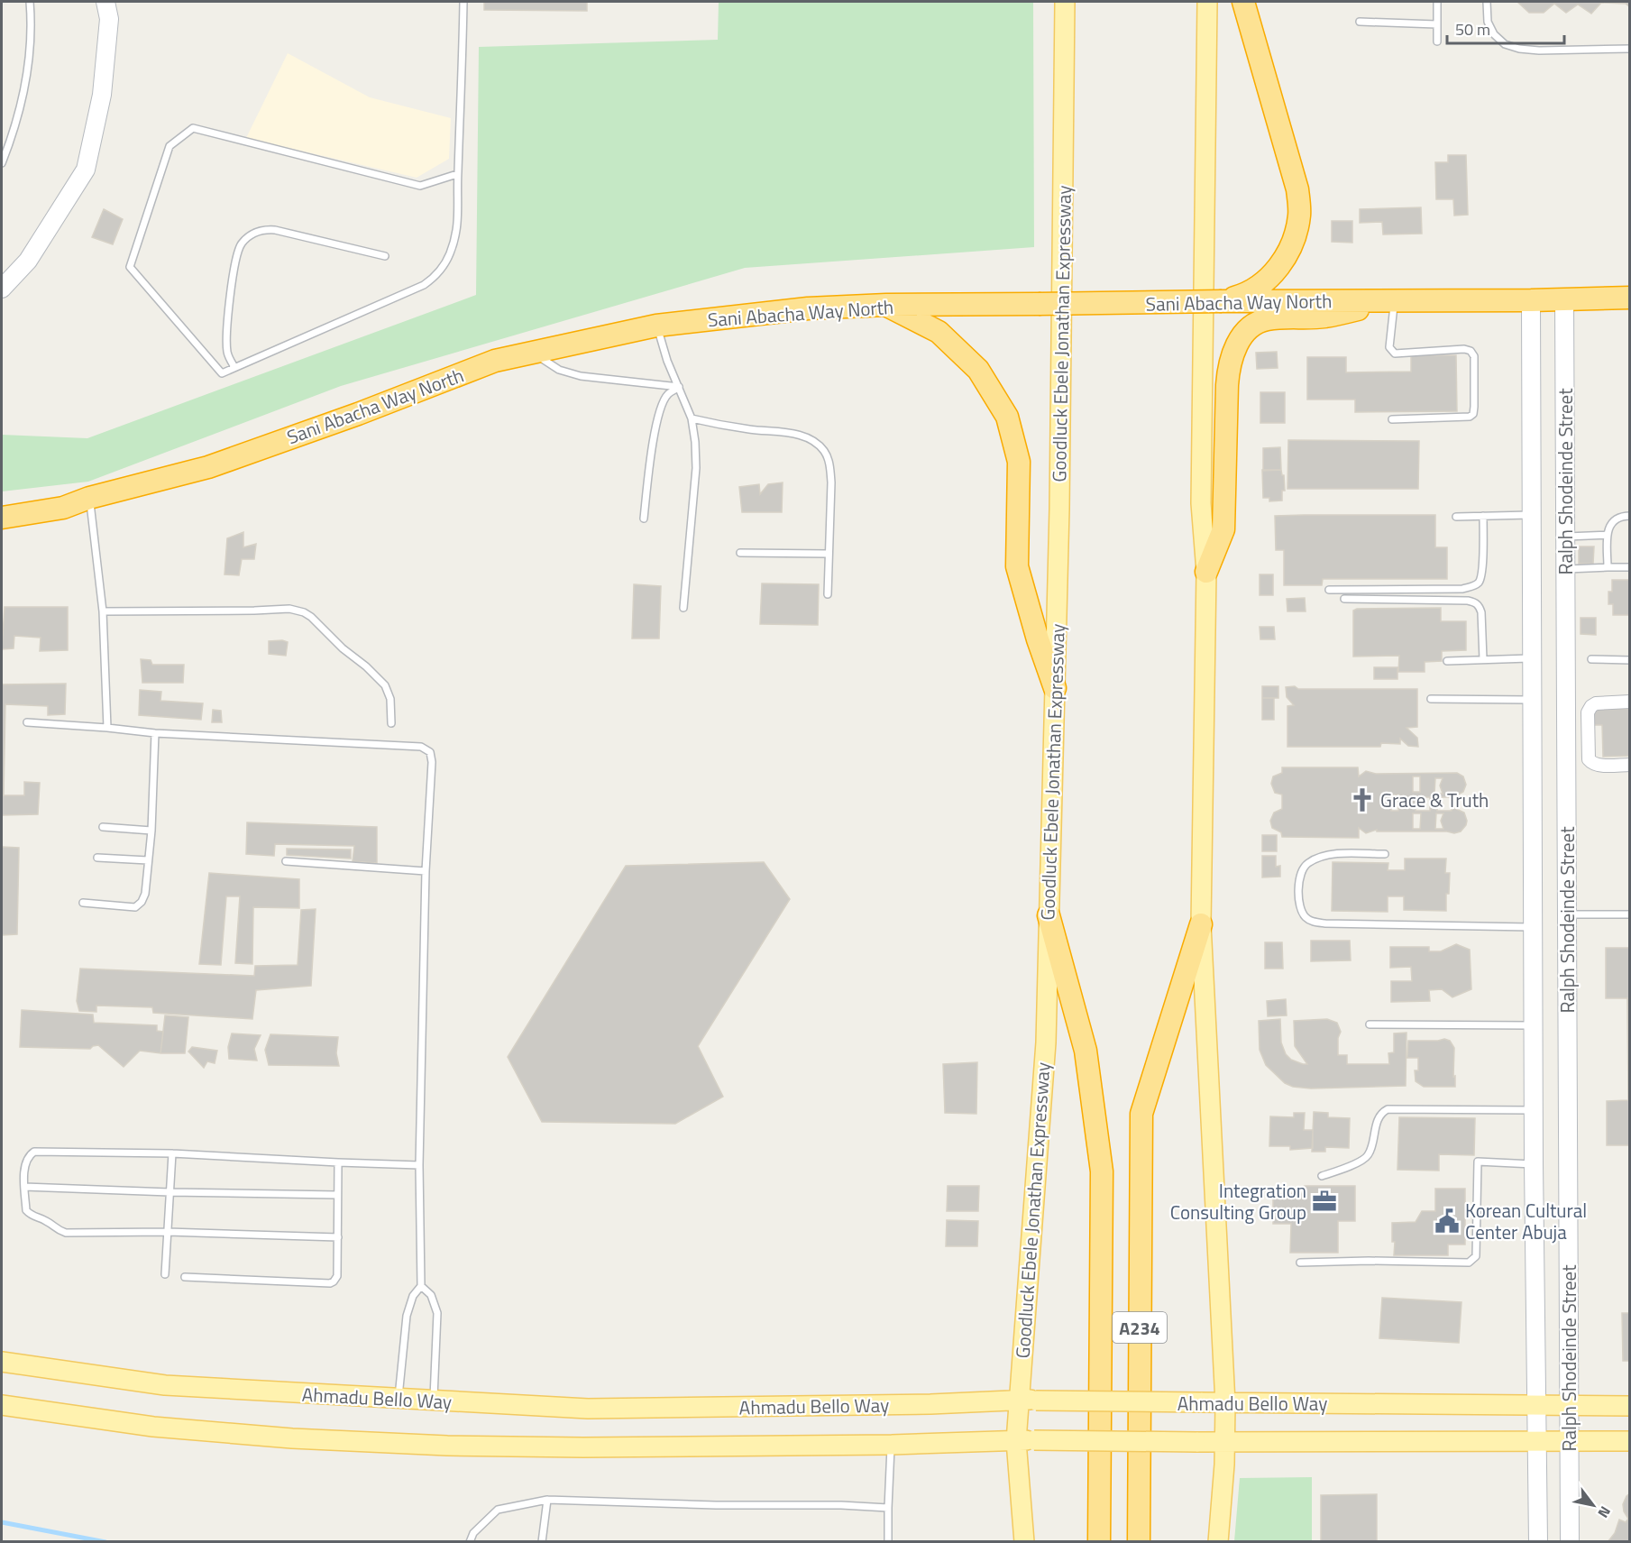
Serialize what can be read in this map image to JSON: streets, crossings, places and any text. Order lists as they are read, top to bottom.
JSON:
{
  "streets": {
    "highway": ["Sani Abacha Way North", "A234"],
    "main road": ["Goodluck Ebele Jonathan Expressway", "Ahmadu Bello Way"],
    "street": ["Ralph Shodeinde Street"]
  },
  "crossings": [
    ["Sani Abacha Way North", "Ralph Shodeinde Street"],
    ["Goodluck Ebele Jonathan Expressway", "A234"],
    ["Goodluck Ebele Jonathan Expressway", "Ahmadu Bello Way"],
    ["Ralph Shodeinde Street", "Ahmadu Bello Way"]
  ],
  "places": {
    "church": ["Grace & Truth"],
    "office": ["Integration Consulting Group"],
    "public building": ["Korean Cultural Center Abuja"]
  },
  "scale_bar": "50 m",
  "north": "bottom right"
}
